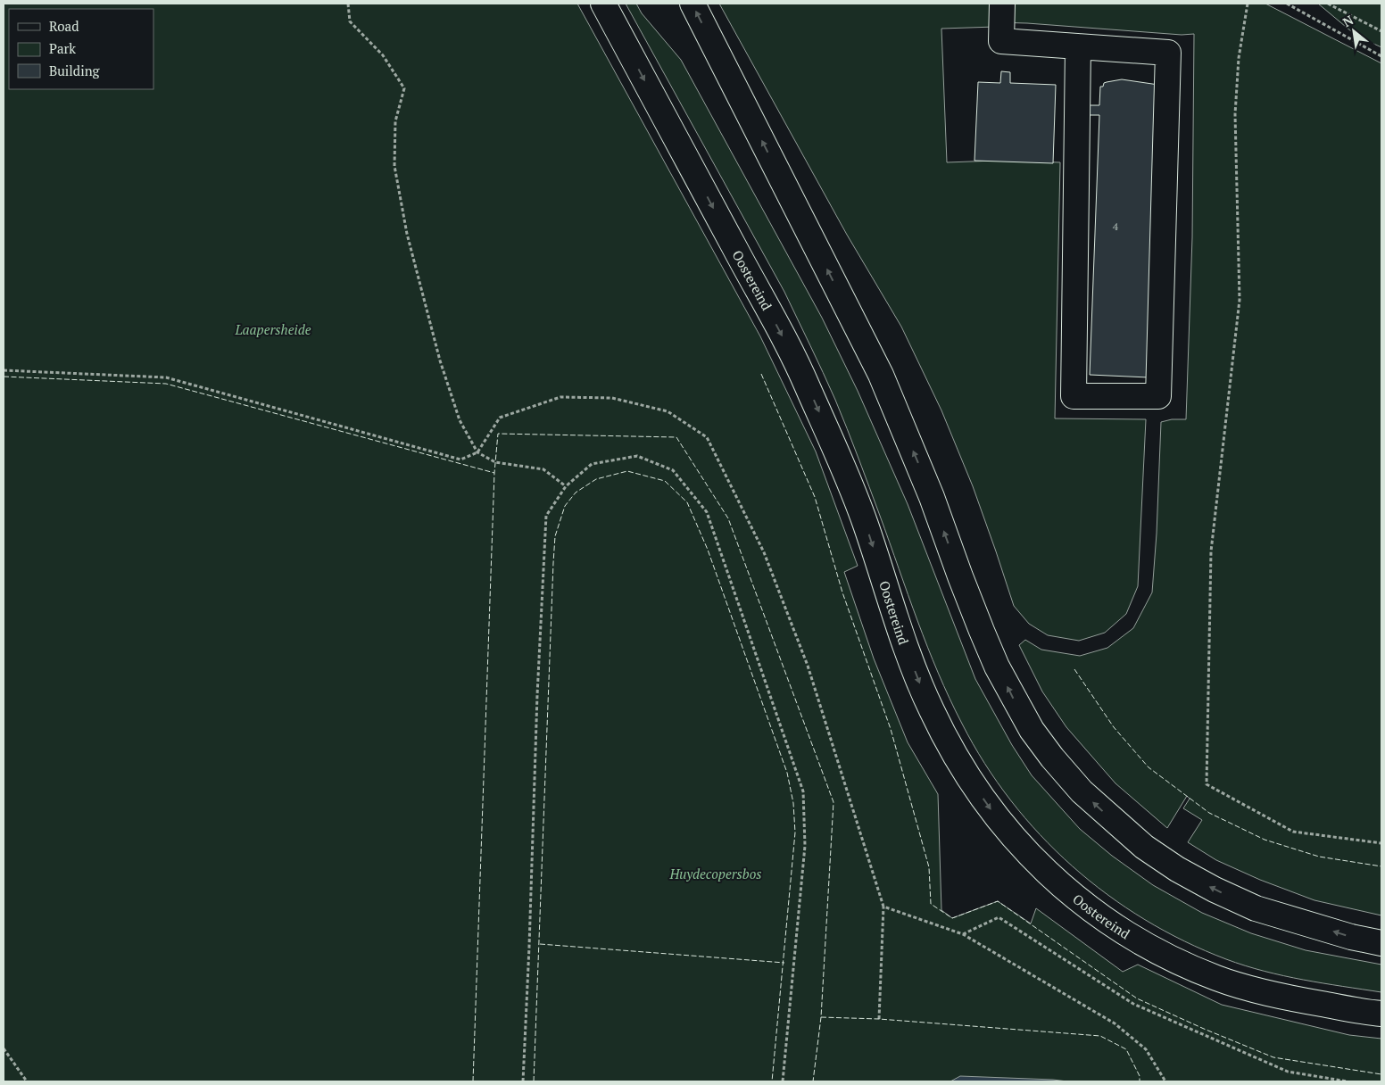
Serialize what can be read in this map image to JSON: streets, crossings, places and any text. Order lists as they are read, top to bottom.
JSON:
{
  "streets": {
    "main road": ["Oostereind"]
  },
  "parks": ["Laapersheide", "Huydecopersbos"],
  "house_numbers": ["4"],
  "legend": ["Road", "Park", "Building"],
  "north": "top left"
}
